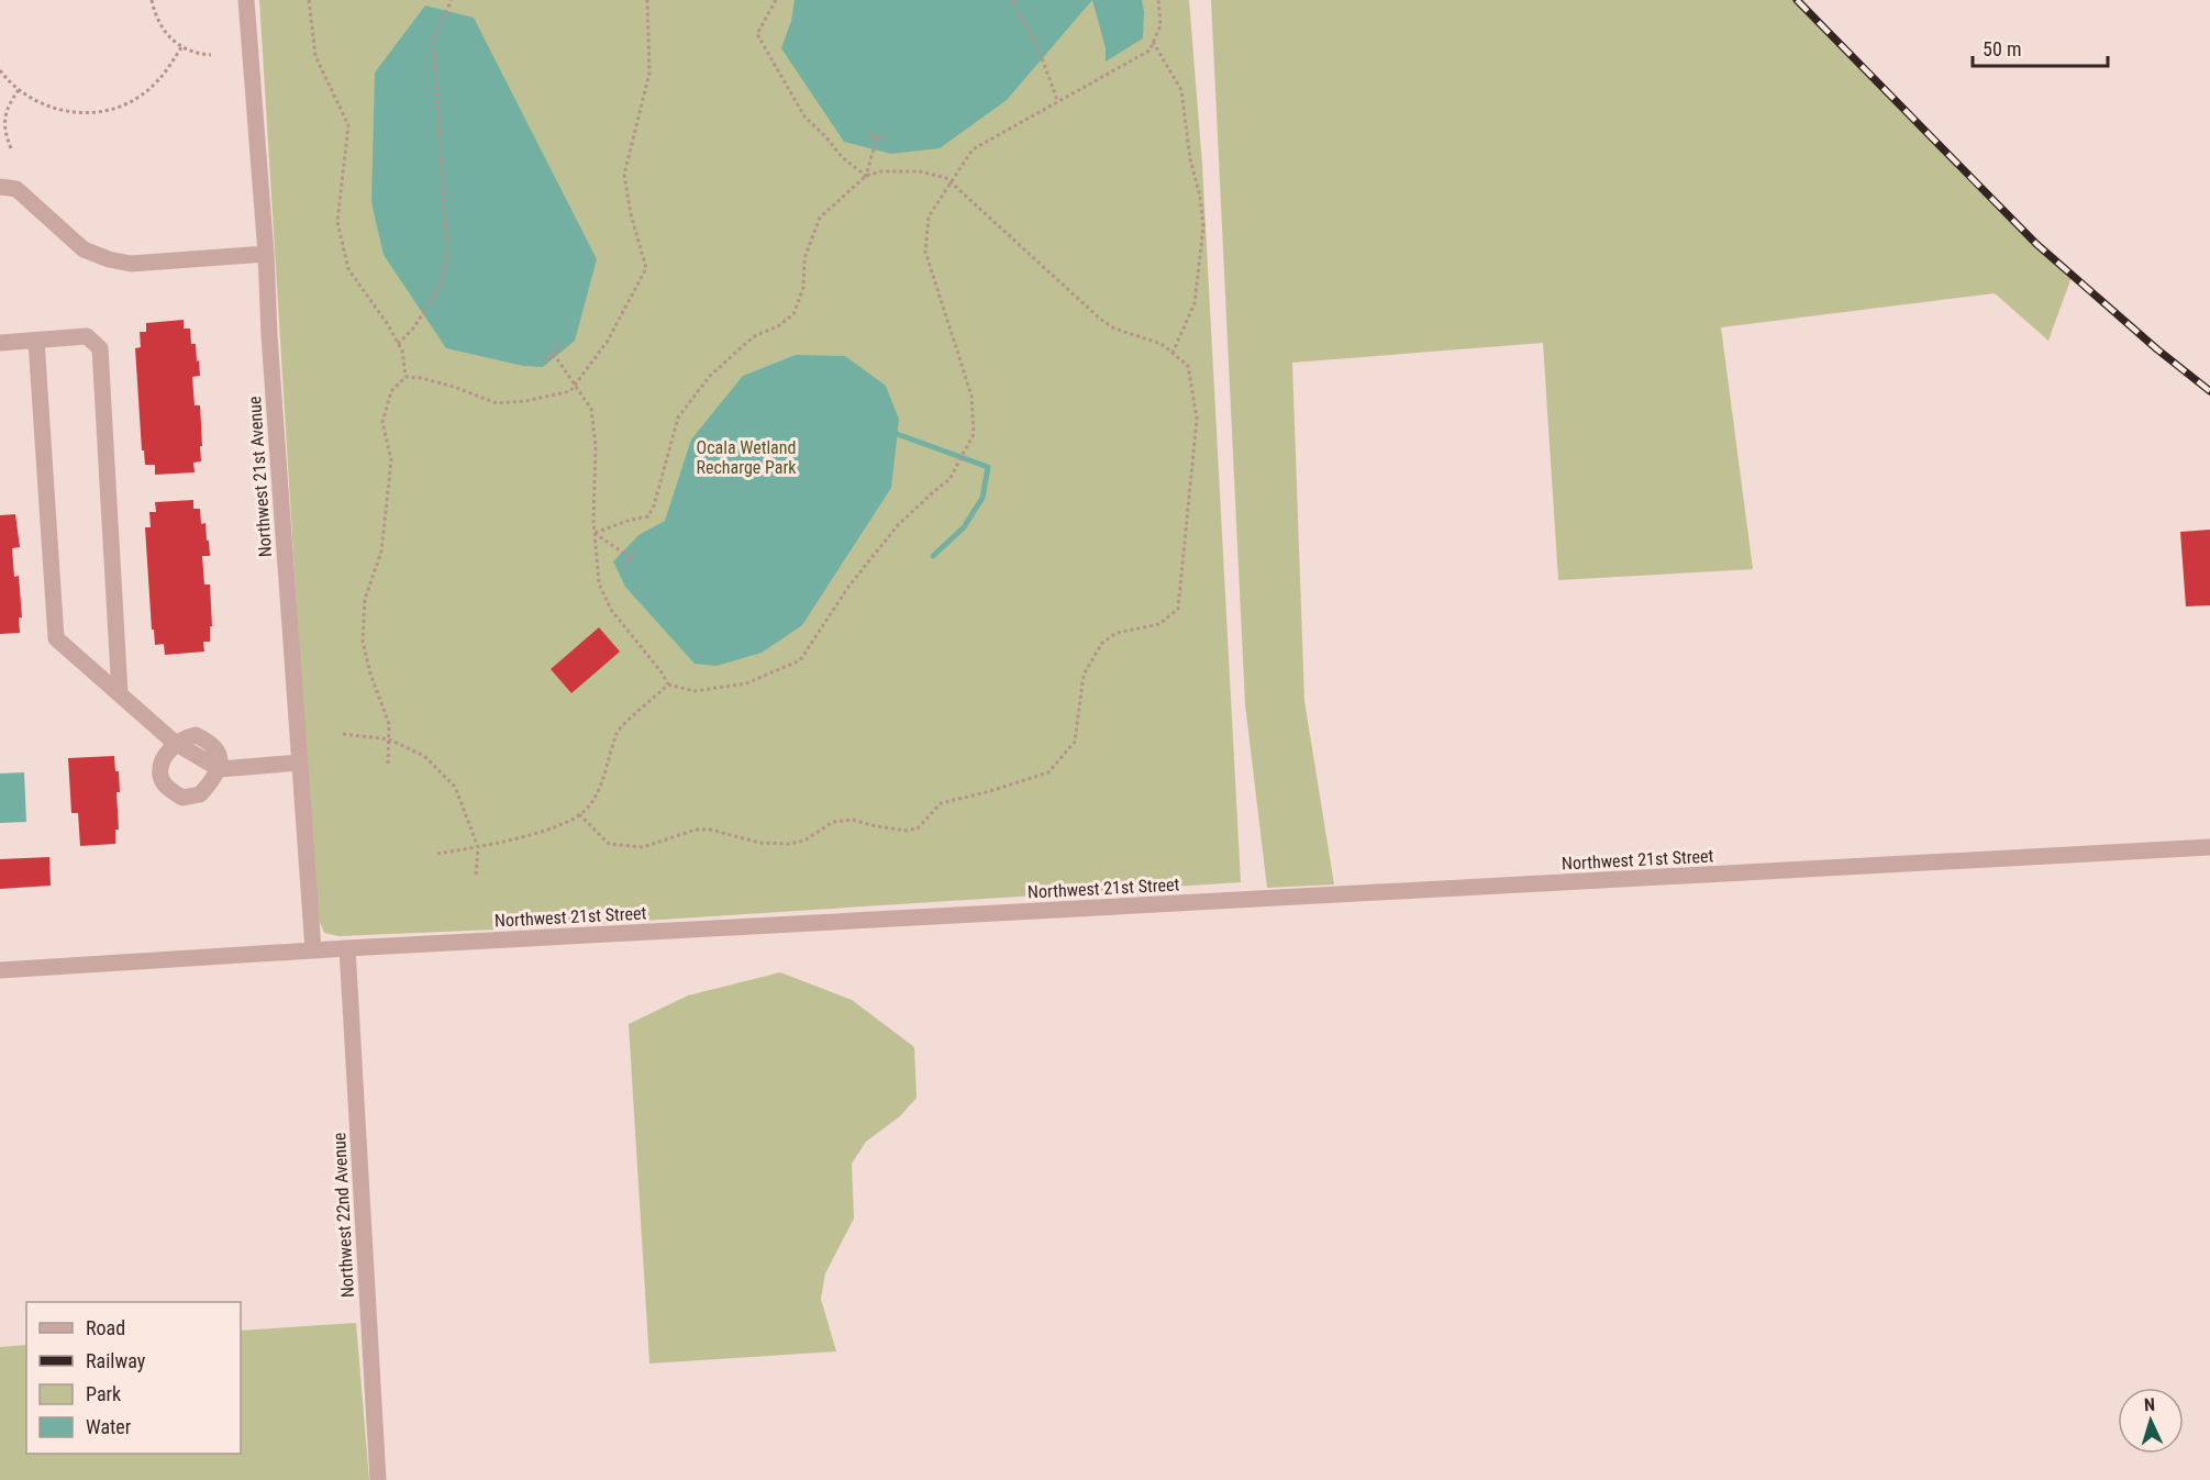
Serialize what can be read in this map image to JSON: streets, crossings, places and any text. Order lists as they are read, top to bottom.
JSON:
{
  "streets": {
    "street": ["Northwest 21st Avenue", "Northwest 21st Street", "Northwest 22nd Avenue"]
  },
  "crossings": [
    ["Northwest 21st Avenue", "Northwest 21st Street"],
    ["Northwest 21st Street", "Northwest 22nd Avenue"]
  ],
  "parks": ["Ocala Wetland Recharge Park"],
  "legend": [
    "Road",
    "Railway",
    "Park",
    "Water"
  ],
  "scale_bar": "50 m",
  "north": "top"
}
